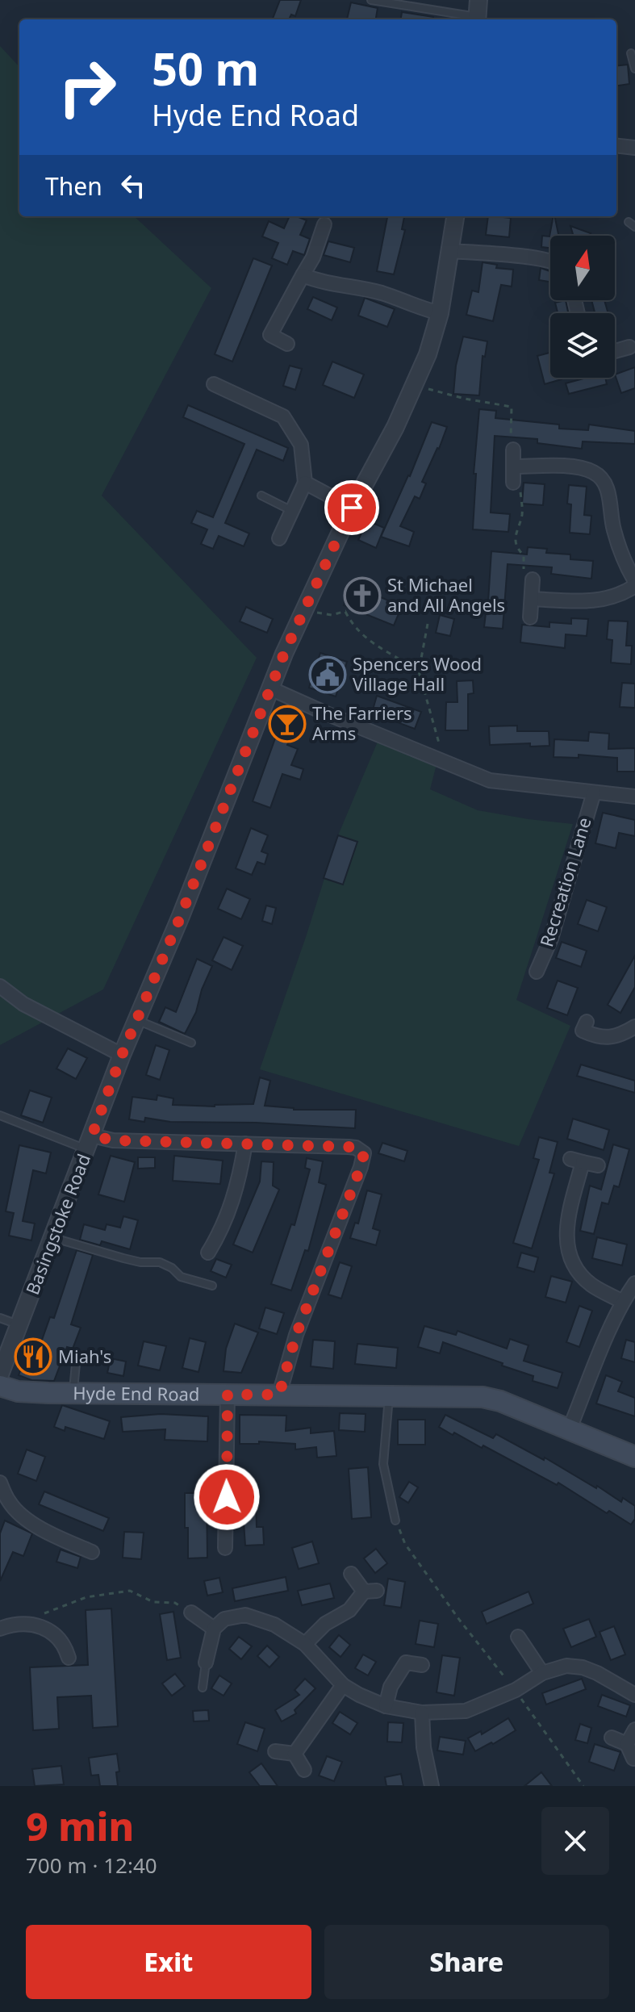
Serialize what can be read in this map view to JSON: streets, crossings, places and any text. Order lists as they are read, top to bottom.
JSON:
{
  "streets": {
    "main road": ["Hyde End Road"],
    "street": ["Recreation Lane", "Basingstoke Road"]
  },
  "places": {
    "church": ["St Michael and All Angels"],
    "public building": ["Spencers Wood Village Hall"],
    "bar": ["The Farriers Arms"],
    "restaurant": ["Miah's"]
  },
  "north": "top",
  "page": {
    "turn": ["50 m", "Hyde End Road"],
    "then": "Then",
    "heading": ["9 min", "700 m · 12:40"],
    "buttons": ["Exit", "Share"]
  }
}
